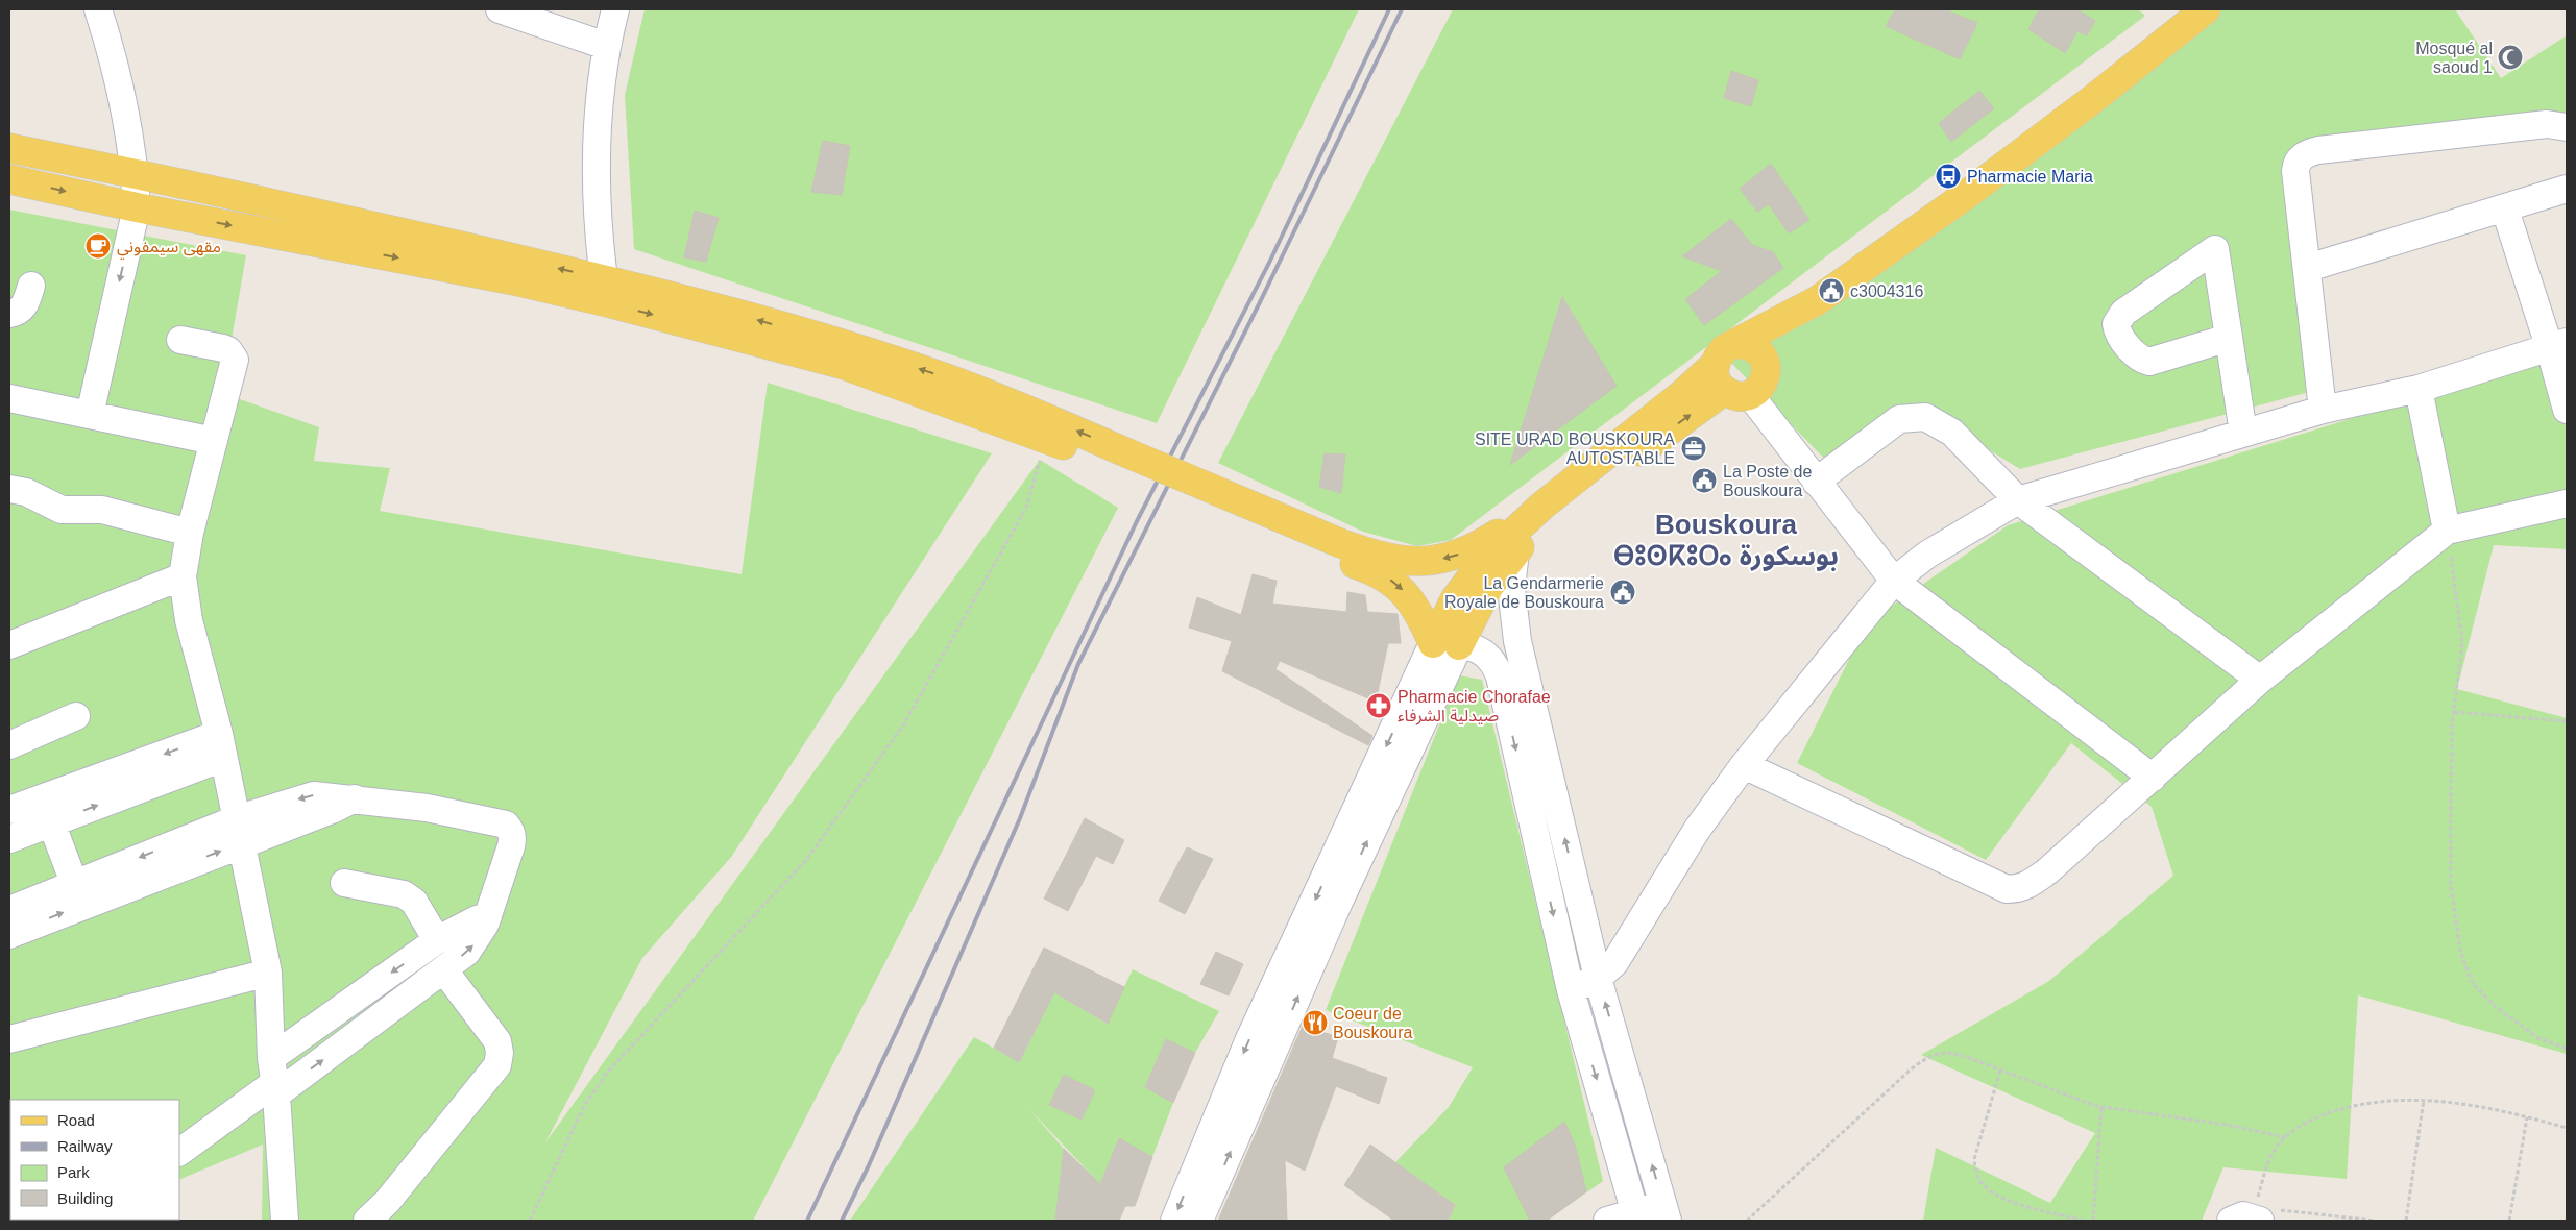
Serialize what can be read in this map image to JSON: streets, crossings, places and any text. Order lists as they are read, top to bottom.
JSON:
{
  "districts": ["Bouskoura ⴱⵓⵙⴽⵓⵔⴰ بوسكورة"],
  "places": {
    "mosque": ["Mosqué al saoud 1"],
    "bus stop": ["Pharmacie Maria"],
    "cafe": ["مقهى سيمفوني"],
    "public building": ["c3004316", "La Poste de Bouskoura", "La Gendarmerie Royale de Bouskoura"],
    "office": ["SITE URAD BOUSKOURA AUTOSTABLE"],
    "pharmacy": ["Pharmacie Chorafae صيدلية الشرفاء"],
    "restaurant": ["Coeur de Bouskoura"]
  },
  "legend": [
    "Road",
    "Railway",
    "Park",
    "Building"
  ]
}
